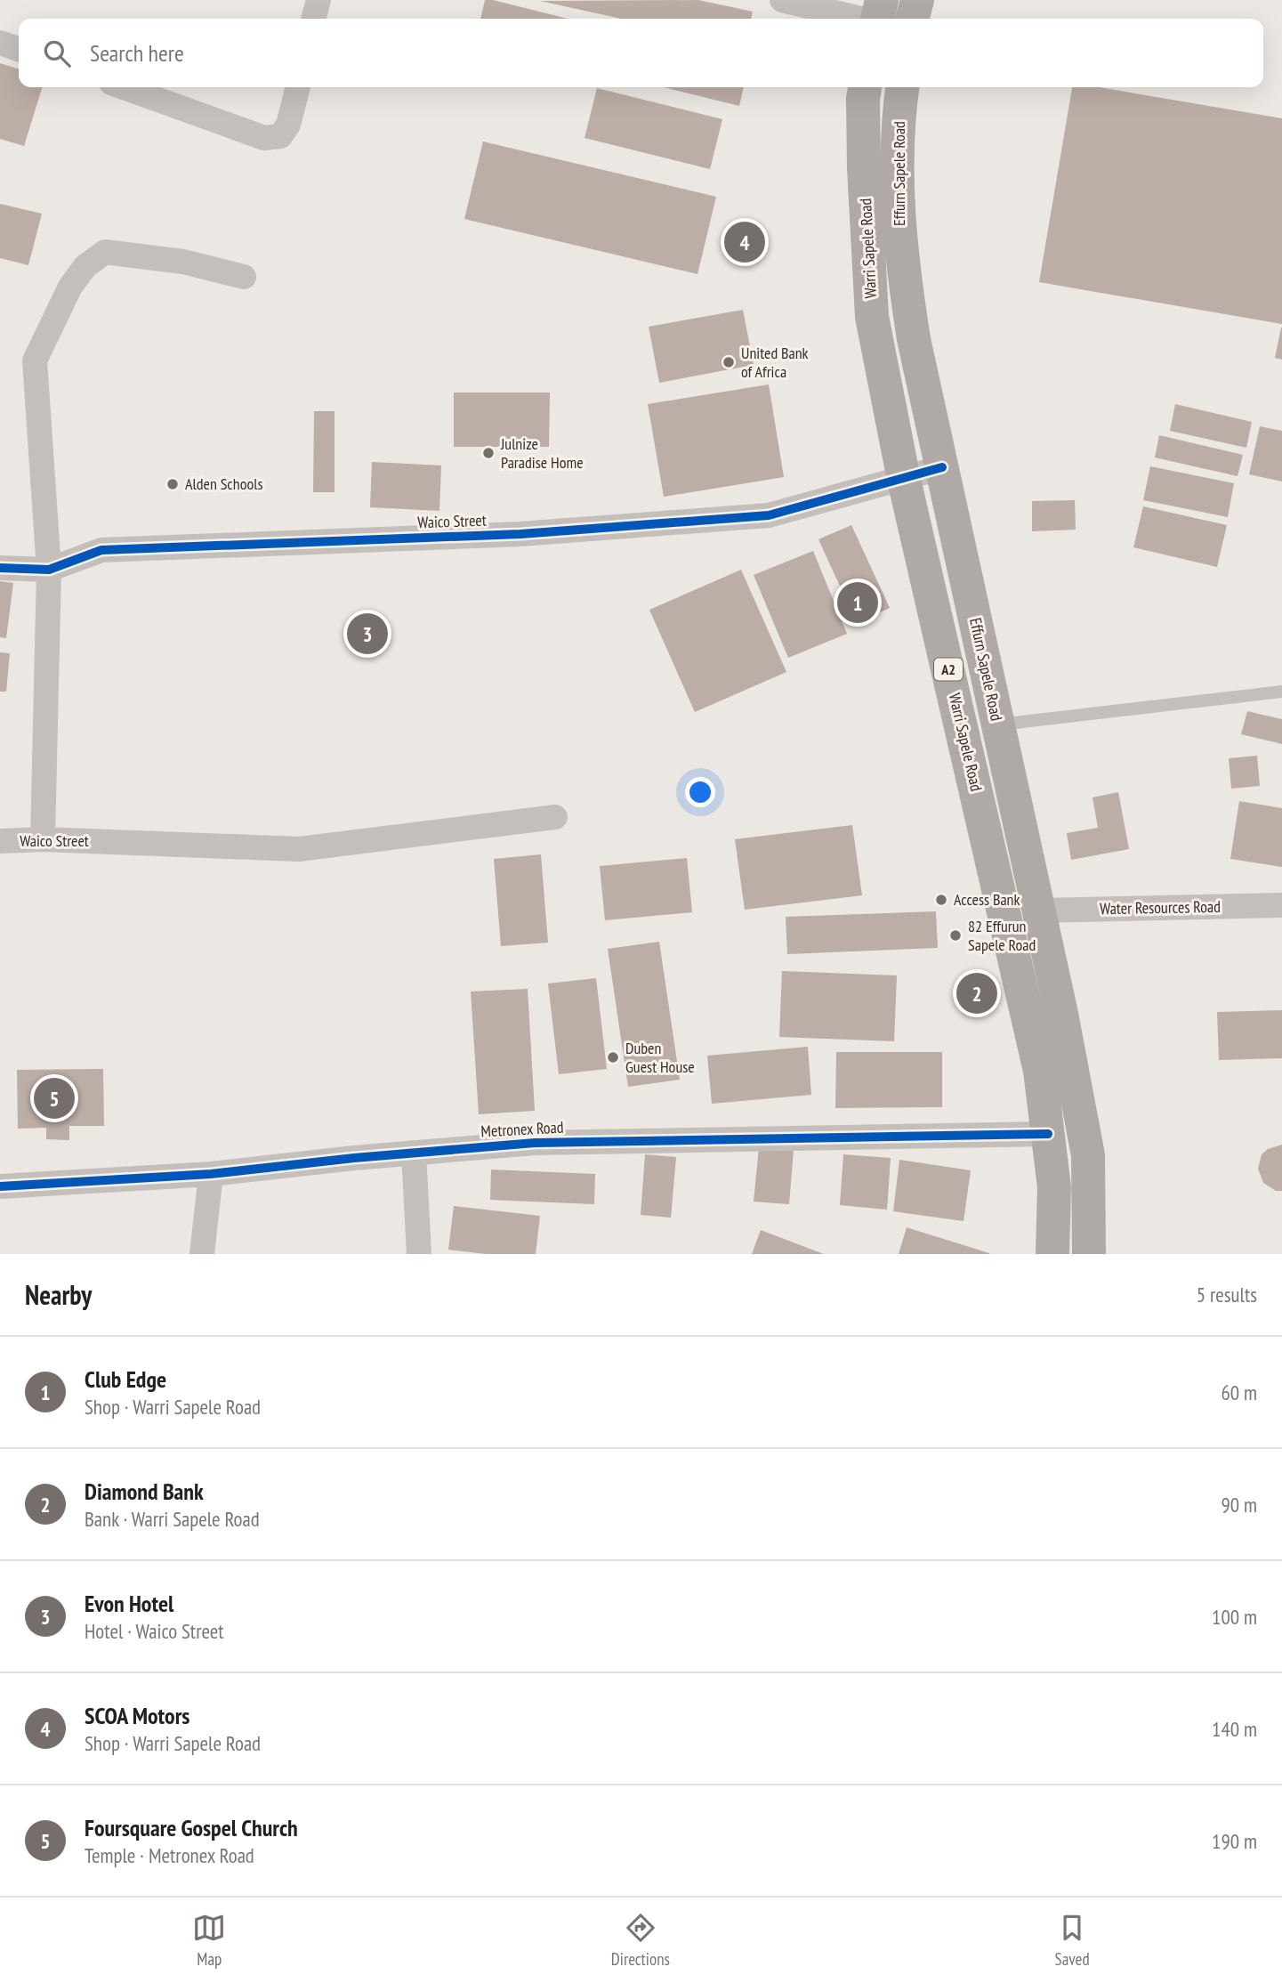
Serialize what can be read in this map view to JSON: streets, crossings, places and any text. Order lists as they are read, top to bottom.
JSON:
{
  "streets": {
    "highway": ["Effurn Sapele Road", "Warri Sapele Road", "A2"],
    "street": ["Waico Street", "Water Resources Road", "Metronex Road"]
  },
  "crossings": [
    ["Effurn Sapele Road", "Waico Street"],
    ["Effurn Sapele Road", "Water Resources Road"],
    ["Warri Sapele Road", "Waico Street"],
    ["Warri Sapele Road", "Metronex Road"]
  ],
  "places": [
    "United Bank of Africa",
    "Julnize Paradise Home",
    "Alden Schools",
    "Access Bank",
    "82 Effurun Sapele Road",
    "Duben Guest House"
  ],
  "page": {
    "search": "Search here",
    "pins": [
      "4",
      "1",
      "3",
      "2",
      "5"
    ],
    "heading": ["Nearby", "5 results"],
    "list": [
      {
        "mark": "1",
        "name": "Club Edge",
        "note": "Shop · Warri Sapele Road",
        "value": "60 m"
      },
      {
        "mark": "2",
        "name": "Diamond Bank",
        "note": "Bank · Warri Sapele Road",
        "value": "90 m"
      },
      {
        "mark": "3",
        "name": "Evon Hotel",
        "note": "Hotel · Waico Street",
        "value": "100 m"
      },
      {
        "mark": "4",
        "name": "SCOA Motors",
        "note": "Shop · Warri Sapele Road",
        "value": "140 m"
      },
      {
        "mark": "5",
        "name": "Foursquare Gospel Church",
        "note": "Temple · Metronex Road",
        "value": "190 m"
      }
    ],
    "nav": ["Map", "Directions", "Saved"]
  }
}
